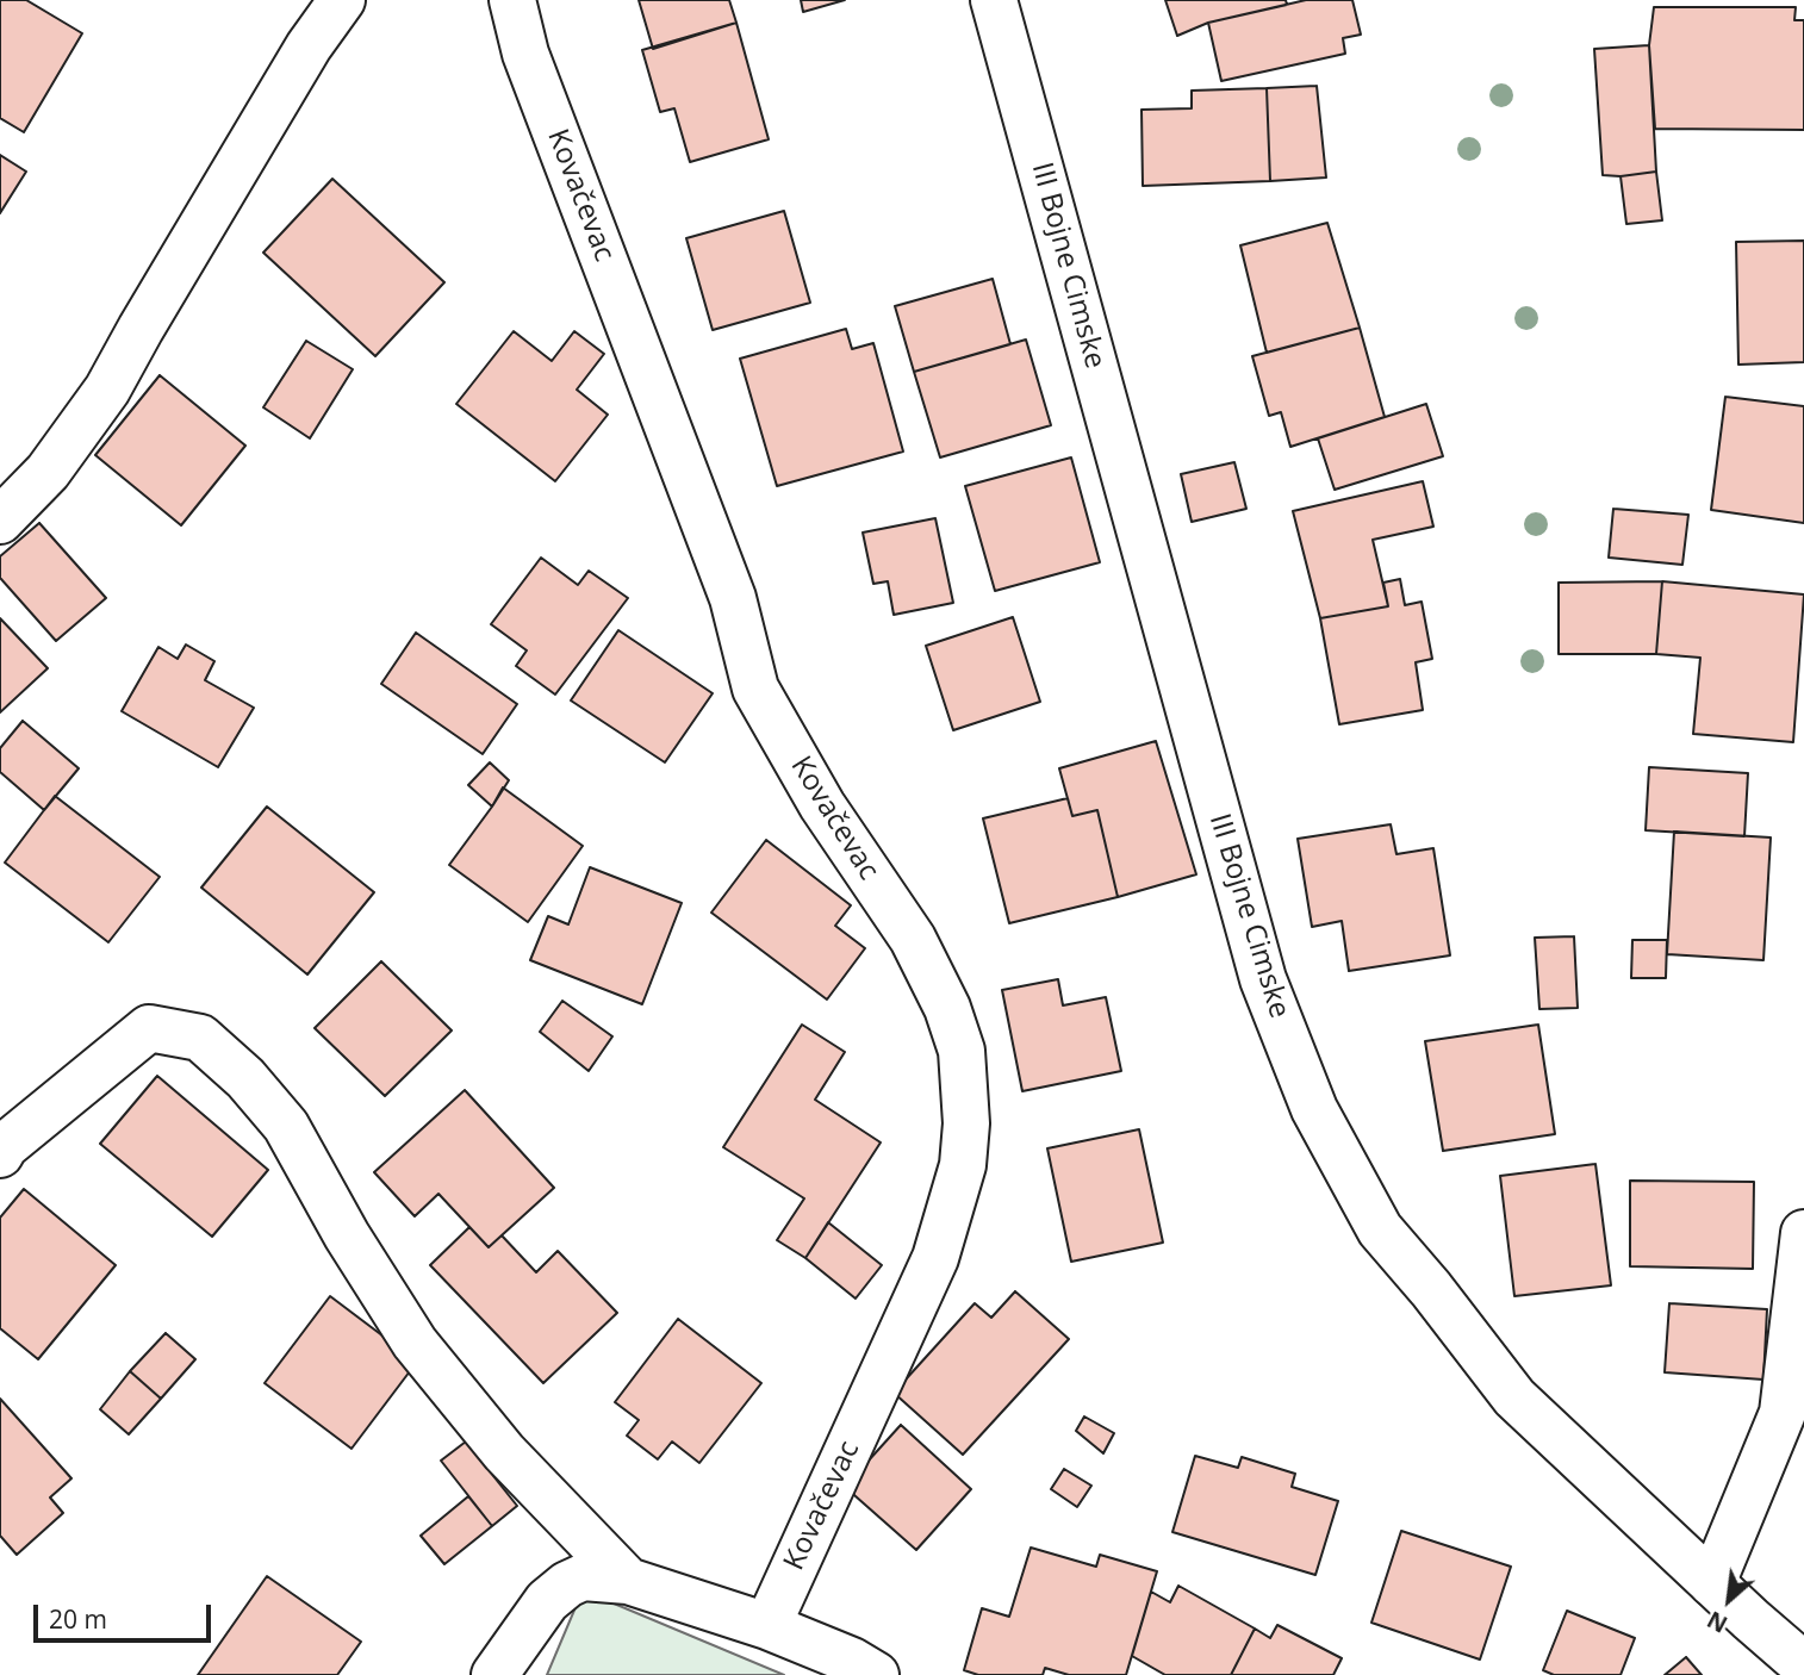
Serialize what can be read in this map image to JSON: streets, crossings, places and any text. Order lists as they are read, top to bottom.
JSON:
{
  "streets": {
    "street": ["Kovačevac", "III Bojne Cimske"]
  },
  "scale_bar": "20 m",
  "north": "bottom left"
}
